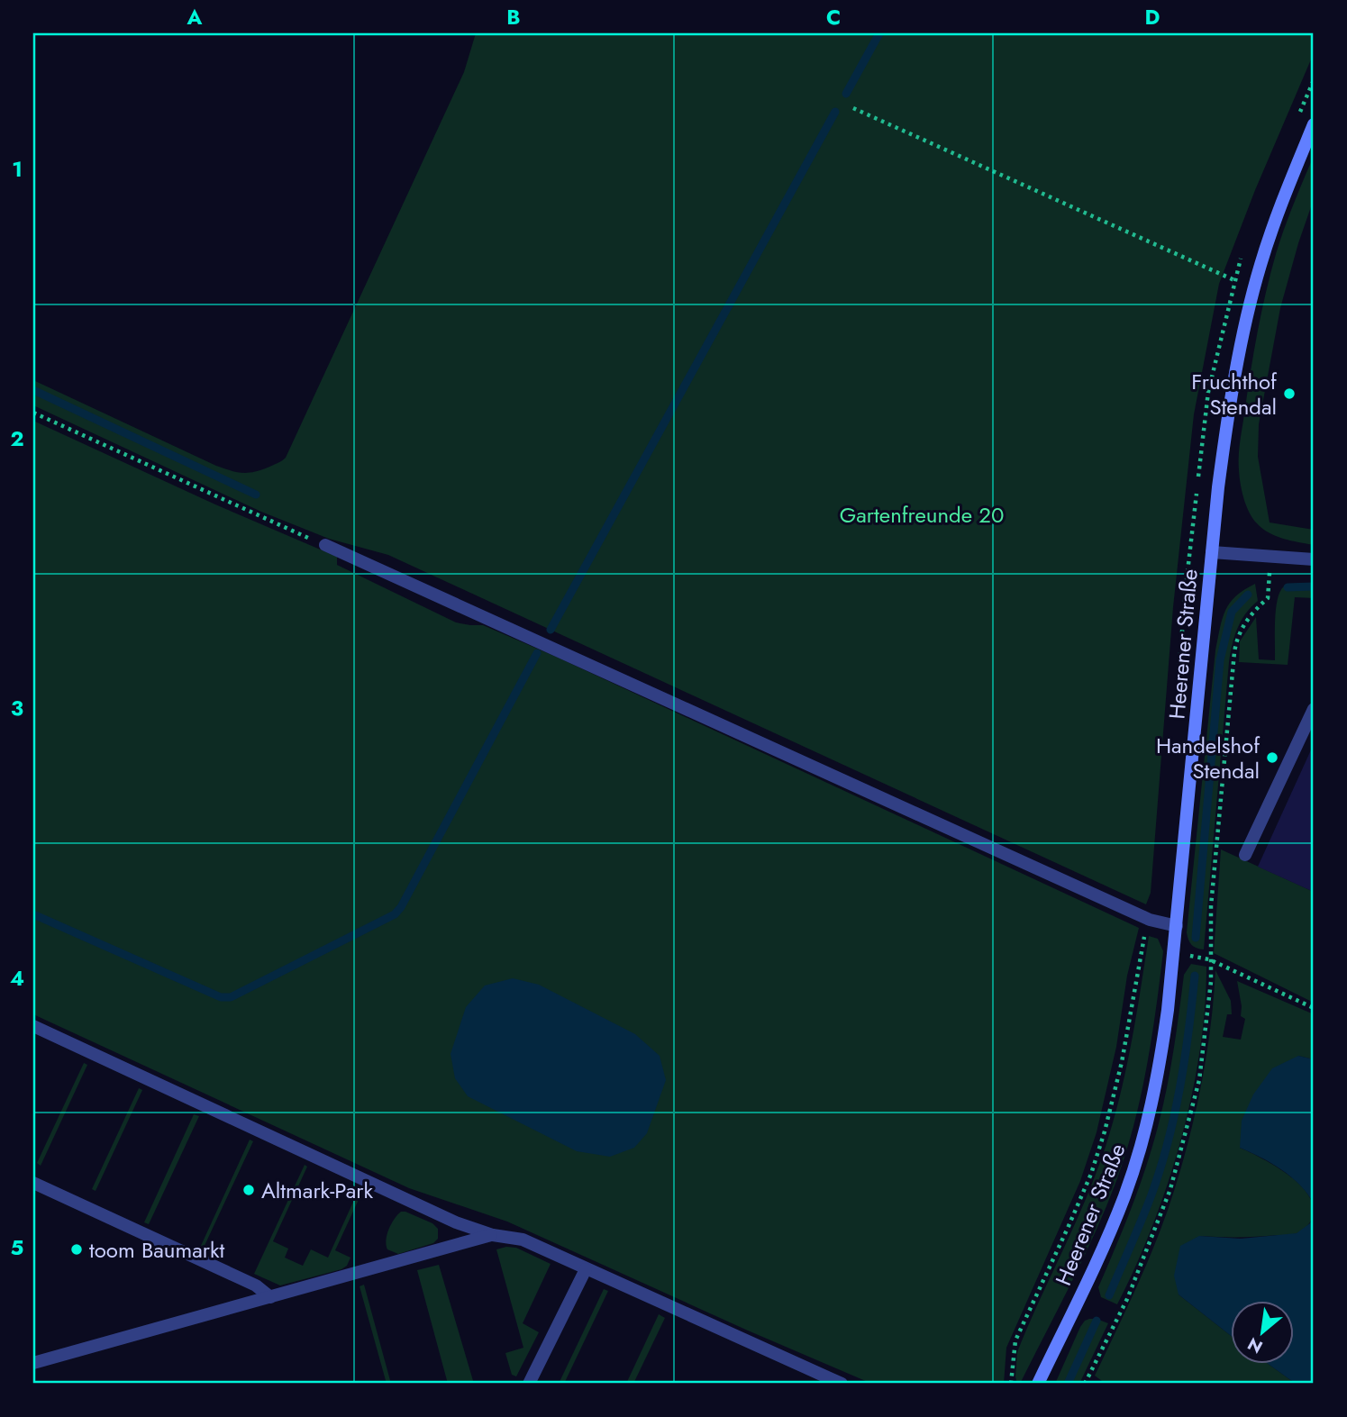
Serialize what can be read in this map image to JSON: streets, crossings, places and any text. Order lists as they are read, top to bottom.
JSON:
{
  "streets": {
    "main road": ["Heerener Straße"]
  },
  "parks": ["Gartenfreunde 20"],
  "places": [
    "Fruchthof Stendal",
    "Handelshof Stendal",
    "Altmark-Park",
    "toom Baumarkt"
  ],
  "north": "bottom left",
  "grid": {
    "columns": [
      "A",
      "B",
      "C",
      "D"
    ],
    "rows": [
      "1",
      "2",
      "3",
      "4",
      "5"
    ]
  }
}
